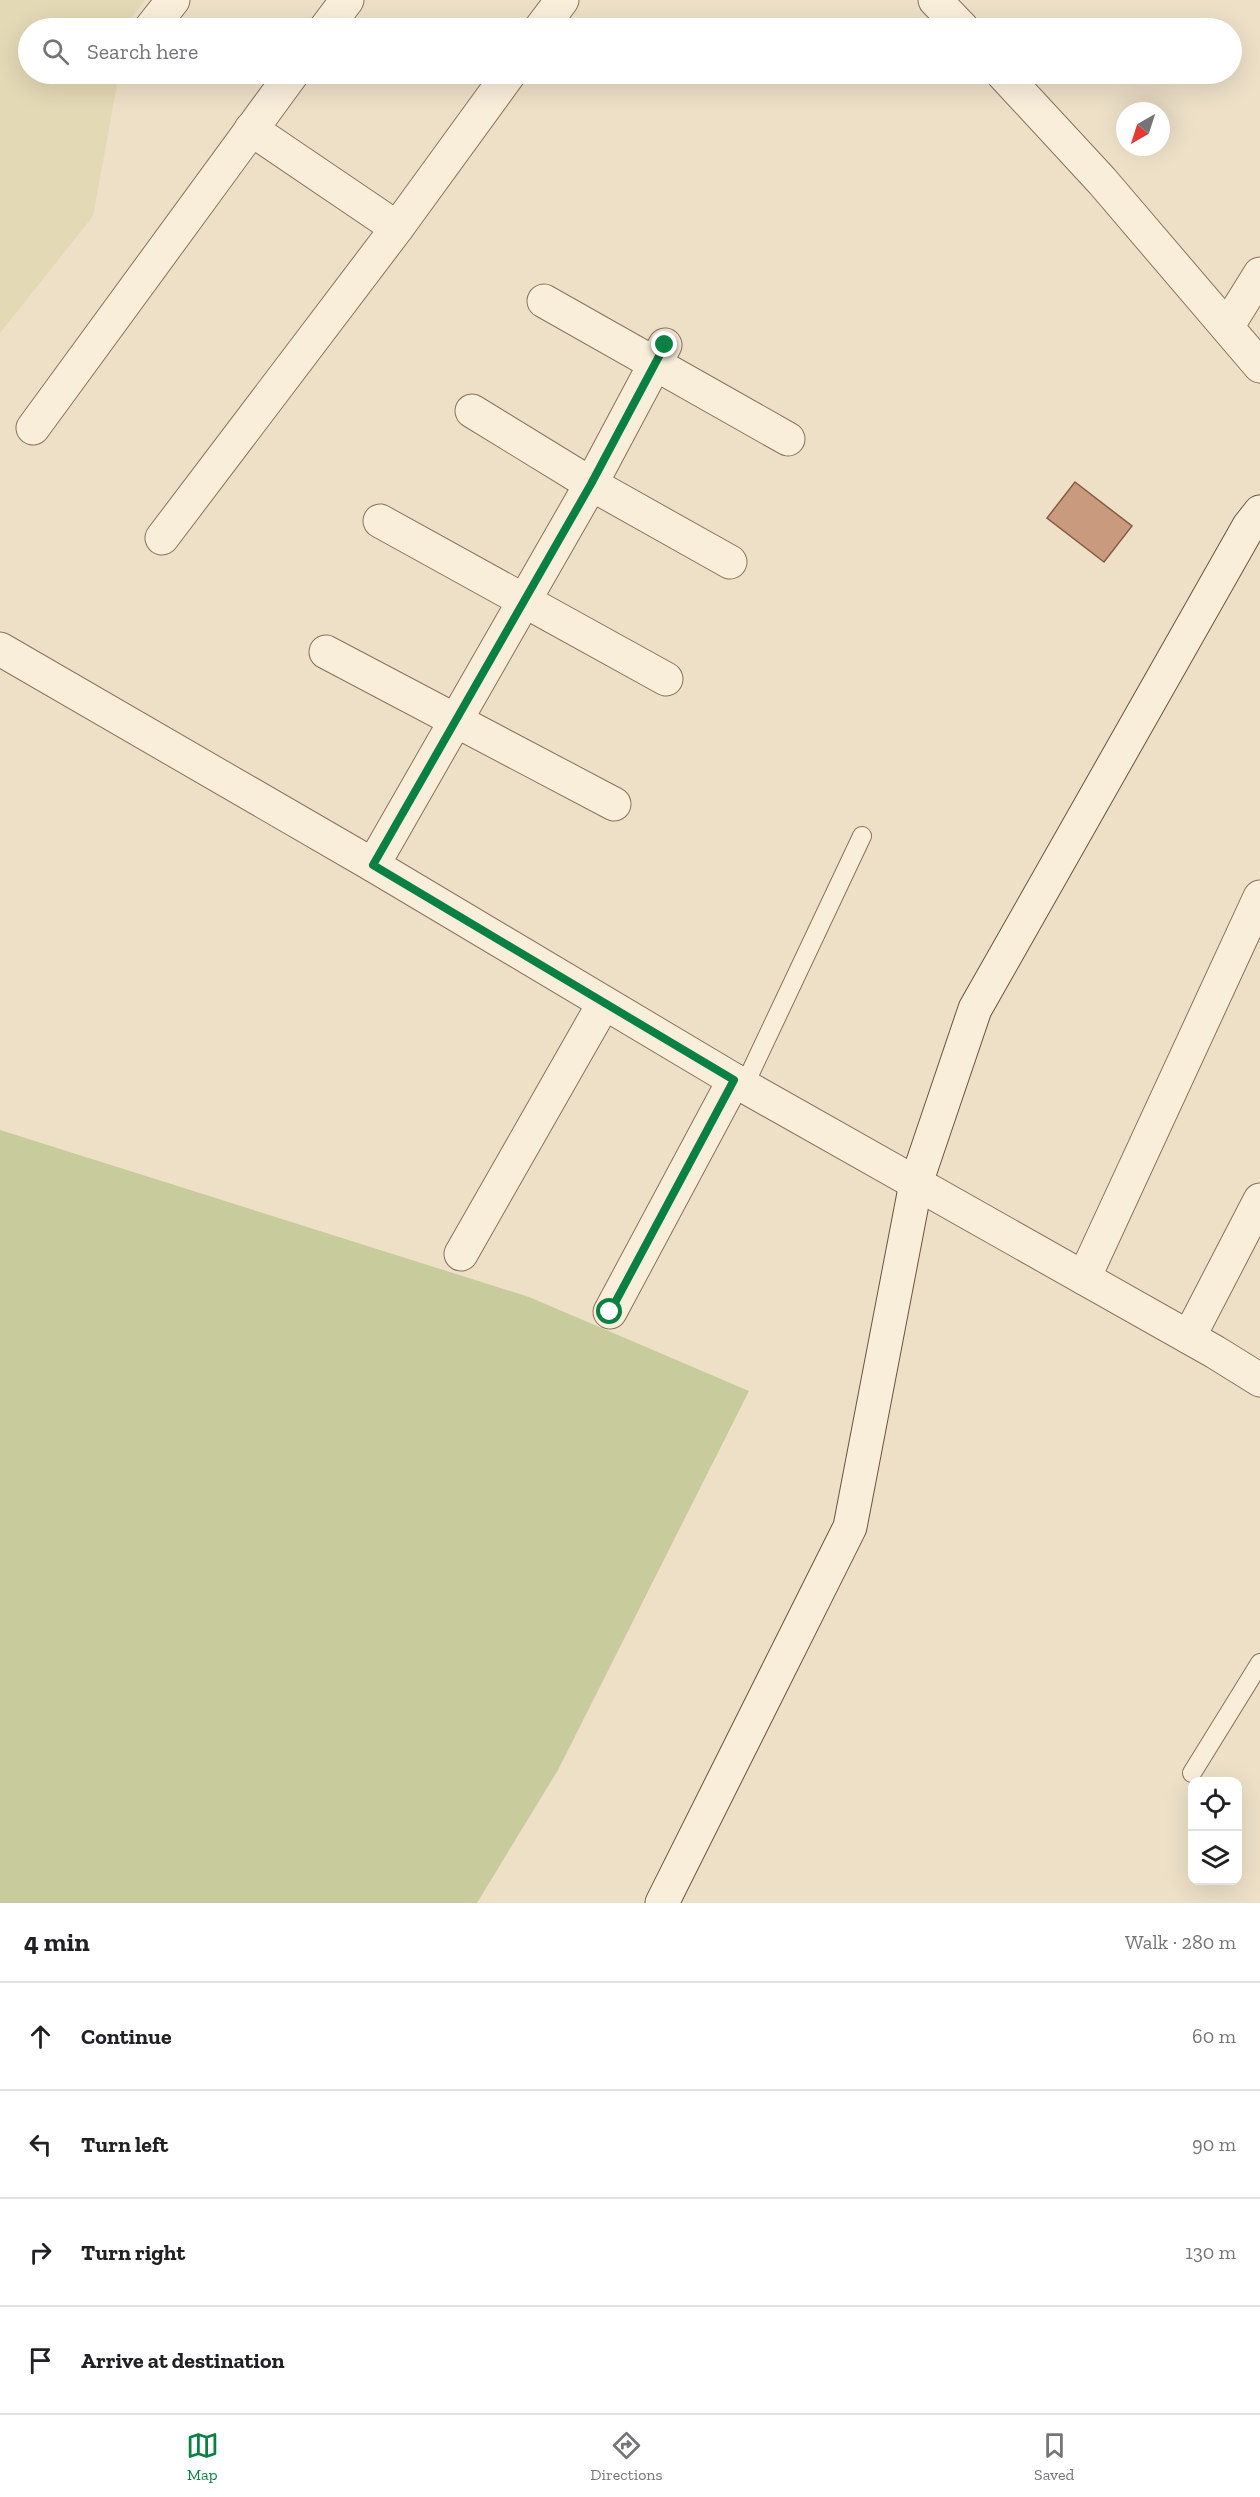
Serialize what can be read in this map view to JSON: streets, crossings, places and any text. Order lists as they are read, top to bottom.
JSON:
{
  "north": "bottom left",
  "page": {
    "search": "Search here",
    "heading": ["4 min", "Walk · 280 m"],
    "list": [
      ["Continue", "60 m"],
      ["Turn left", "90 m"],
      ["Turn right", "130 m"],
      "Arrive at destination"
    ],
    "nav": ["Map", "Directions", "Saved"]
  }
}
